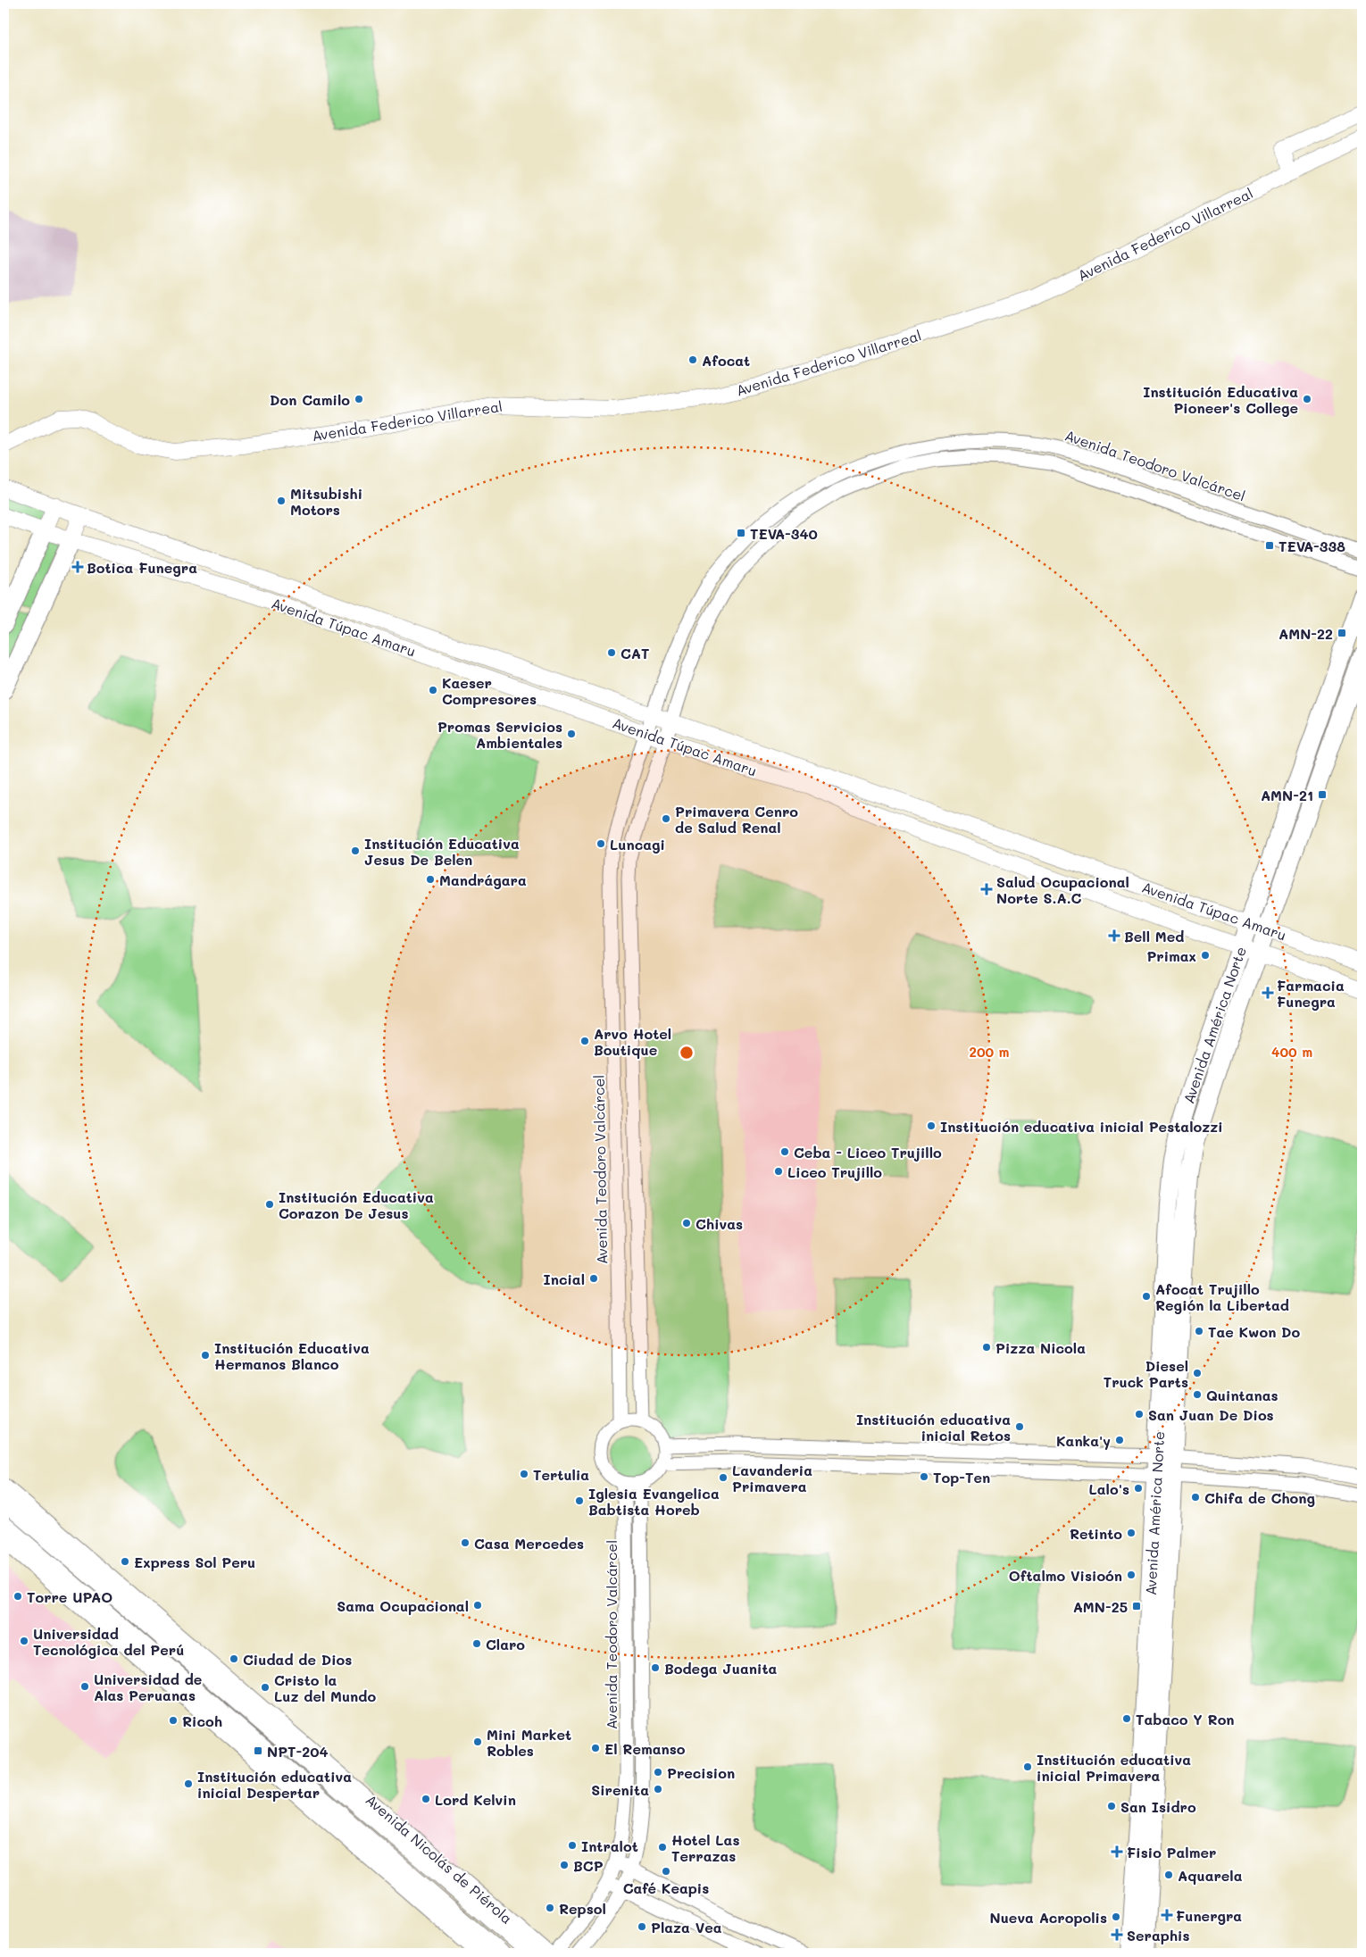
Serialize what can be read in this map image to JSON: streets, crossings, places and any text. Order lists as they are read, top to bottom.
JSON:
{
  "streets": {
    "highway": ["Avenida Nicolás de Piérola"],
    "main road": ["Avenida Federico Villarreal", "Avenida Túpac Amaru", "Avenida América Norte"],
    "street": ["Avenida Teodoro Valcárcel"]
  },
  "crossings": [
    ["Avenida Teodoro Valcárcel", "Avenida Túpac Amaru"],
    ["Avenida Túpac Amaru", "Avenida América Norte"]
  ],
  "places": {
    "other": [
      "Afocat",
      "Don Camilo",
      "Institución Educativa Pioneer's College",
      "Mitsubishi Motors",
      "CAT",
      "Kaeser Compresores",
      "Promas Servicios Ambientales",
      "Primavera Cenro de Salud Renal",
      "Luncagi",
      "Institución Educativa Jesus De Belen",
      "Mandrágara",
      "Primax",
      "Arvo Hotel Boutique",
      "Institución educativa inicial Pestalozzi",
      "Ceba - Liceo Trujillo",
      "Liceo Trujillo",
      "Institución Educativa Corazon De Jesus",
      "Chivas",
      "Incial",
      "Afocat Trujillo Región la Libertad",
      "Tae Kwon Do",
      "Pizza Nicola",
      "Institución Educativa Hermanos Blanco",
      "Diesel Truck Parts",
      "Quintanas",
      "San Juan De Dios",
      "Institución educativa inicial Retos",
      "Kanka'y",
      "Tertulia",
      "Top-Ten",
      "Lavanderia Primavera",
      "Lalo's",
      "Chifa de Chong",
      "Iglesia Evangelica Babtista Horeb",
      "Retinto",
      "Casa Mercedes",
      "Express Sol Peru",
      "Oftalmo Visioón",
      "Torre UPAO",
      "Sama Ocupacional",
      "Universidad Tecnológica del Perú",
      "Claro",
      "Ciudad de Dios",
      "Bodega Juanita",
      "Universidad de Alas Peruanas",
      "Cristo la Luz del Mundo",
      "Tabaco Y Ron",
      "Ricoh",
      "Mini Market Robles",
      "El Remanso",
      "Institución educativa inicial Primavera",
      "Precision",
      "Institución educativa inicial Despertar",
      "Sirenita",
      "Lord Kelvin",
      "San Isidro",
      "Intralot",
      "Hotel Las Terrazas",
      "BCP",
      "Café Keapis",
      "Aquarela",
      "Repsol",
      "Nueva Acropolis",
      "Plaza Vea"
    ],
    "transit": [
      "TEVA-340",
      "TEVA-338",
      "AMN-22",
      "AMN-21",
      "AMN-25",
      "NPT-204"
    ],
    "health": [
      "Botica Funegra",
      "Salud Ocupacional Norte S.A.C",
      "Bell Med",
      "Farmacia Funegra",
      "Fisio Palmer",
      "Funergra",
      "Seraphis"
    ]
  },
  "rings": ["200 m", "400 m"]
}
